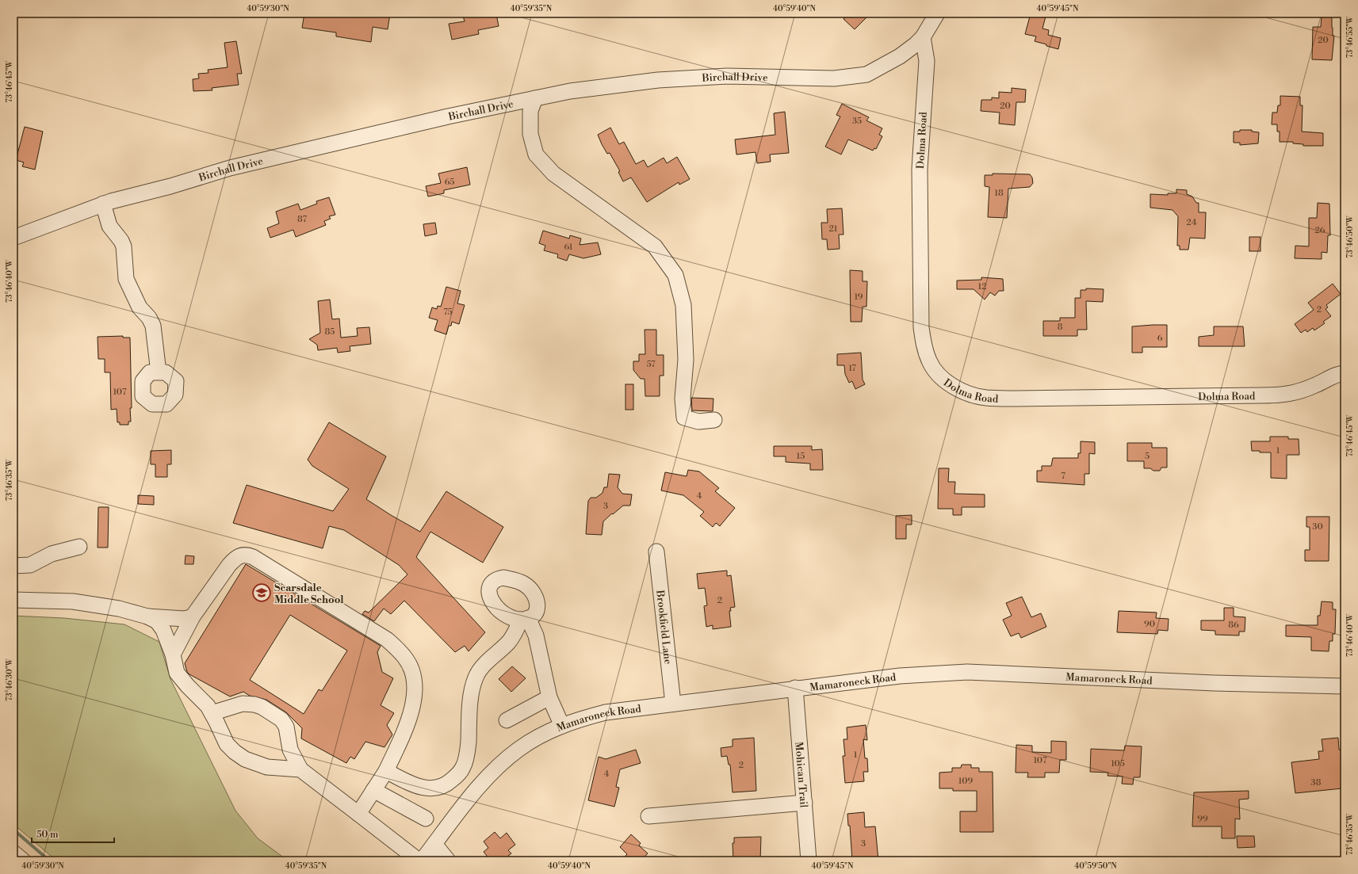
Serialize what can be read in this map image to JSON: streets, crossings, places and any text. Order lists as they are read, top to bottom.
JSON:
{
  "streets": {
    "street": [
      "Birchall Drive",
      "Dolma Road",
      "Brookfield Lane",
      "Mamaroneck Road",
      "Mohican Trail"
    ]
  },
  "crossings": [
    ["Birchall Drive", "Dolma Road"],
    ["Brookfield Lane", "Mamaroneck Road"],
    ["Mamaroneck Road", "Mohican Trail"]
  ],
  "places": {
    "school or university": ["Scarsdale Middle School"]
  },
  "house_numbers": [
    "20",
    "20",
    "35",
    "65",
    "18",
    "87",
    "24",
    "21",
    "26",
    "61",
    "12",
    "19",
    "2",
    "75",
    "8",
    "85",
    "6",
    "57",
    "17",
    "107",
    "1",
    "15",
    "5",
    "7",
    "4",
    "3",
    "30",
    "2",
    "90",
    "86",
    "1",
    "107",
    "105",
    "2",
    "4",
    "109",
    "38",
    "99",
    "3"
  ],
  "scale_bar": "50 m",
  "coordinates": [
    "40°59'30\"N",
    "40°59'35\"N",
    "40°59'40\"N",
    "40°59'45\"N",
    "73°46'55\"W",
    "73°46'45\"W",
    "73°46'50\"W",
    "73°46'40\"W",
    "73°46'35\"W",
    "73°46'30\"W",
    "40°59'50\"N"
  ]
}
